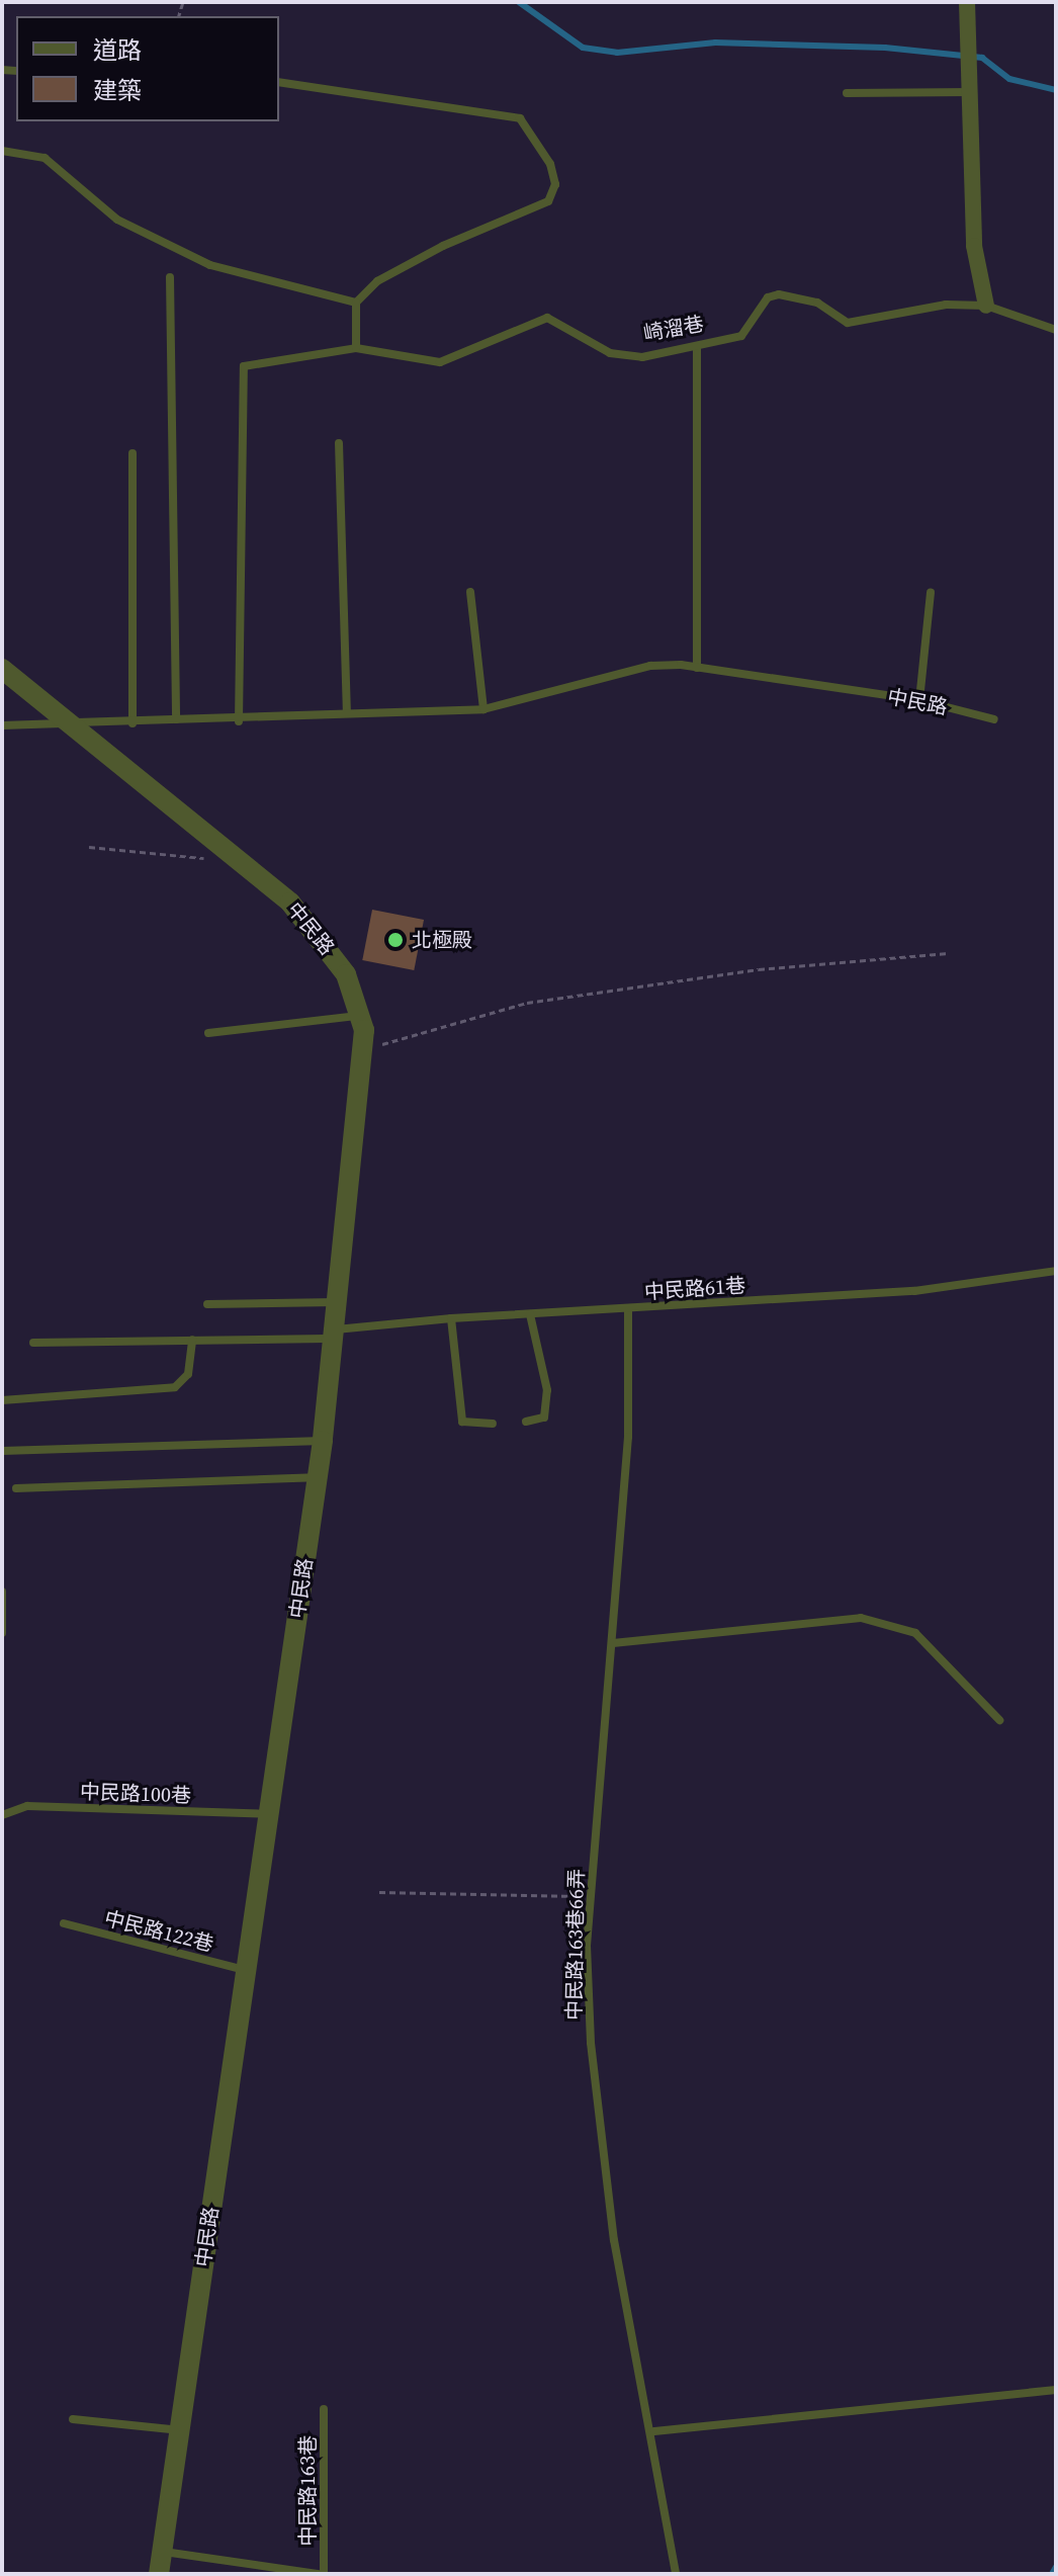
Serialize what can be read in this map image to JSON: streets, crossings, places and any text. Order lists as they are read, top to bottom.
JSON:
{
  "streets": {
    "street": ["中民路"],
    "lane": [
      "崎溜巷",
      "中民路61巷",
      "中民路100巷",
      "中民路122巷",
      "中民路163巷66弄",
      "中民路163巷"
    ]
  },
  "crossings": [
    ["中民路", "中民路61巷"],
    ["中民路", "中民路100巷"],
    ["中民路", "中民路122巷"],
    ["中民路61巷", "中民路163巷66弄"]
  ],
  "places": ["北極殿"],
  "legend": ["道路", "建築"]
}
